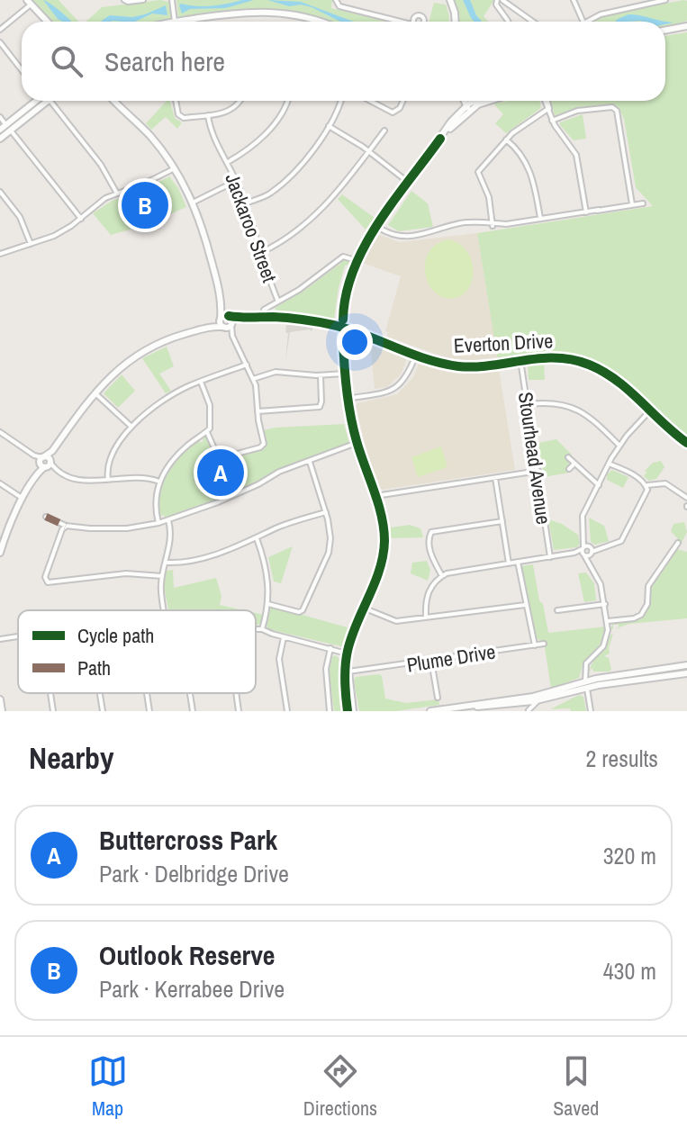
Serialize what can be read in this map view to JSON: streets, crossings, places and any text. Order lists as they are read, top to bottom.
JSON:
{
  "streets": {
    "street": [
      "Jackaroo Street",
      "Everton Drive",
      "Stourhead Avenue",
      "Plume Drive"
    ]
  },
  "crossings": [
    ["Everton Drive", "Stourhead Avenue"]
  ],
  "legend": ["Cycle path", "Path"],
  "page": {
    "search": "Search here",
    "pins": ["B", "A"],
    "heading": ["Nearby", "2 results"],
    "list": [
      {
        "mark": "A",
        "name": "Buttercross Park",
        "note": "Park · Delbridge Drive",
        "value": "320 m"
      },
      {
        "mark": "B",
        "name": "Outlook Reserve",
        "note": "Park · Kerrabee Drive",
        "value": "430 m"
      }
    ],
    "nav": ["Map", "Directions", "Saved"]
  }
}
